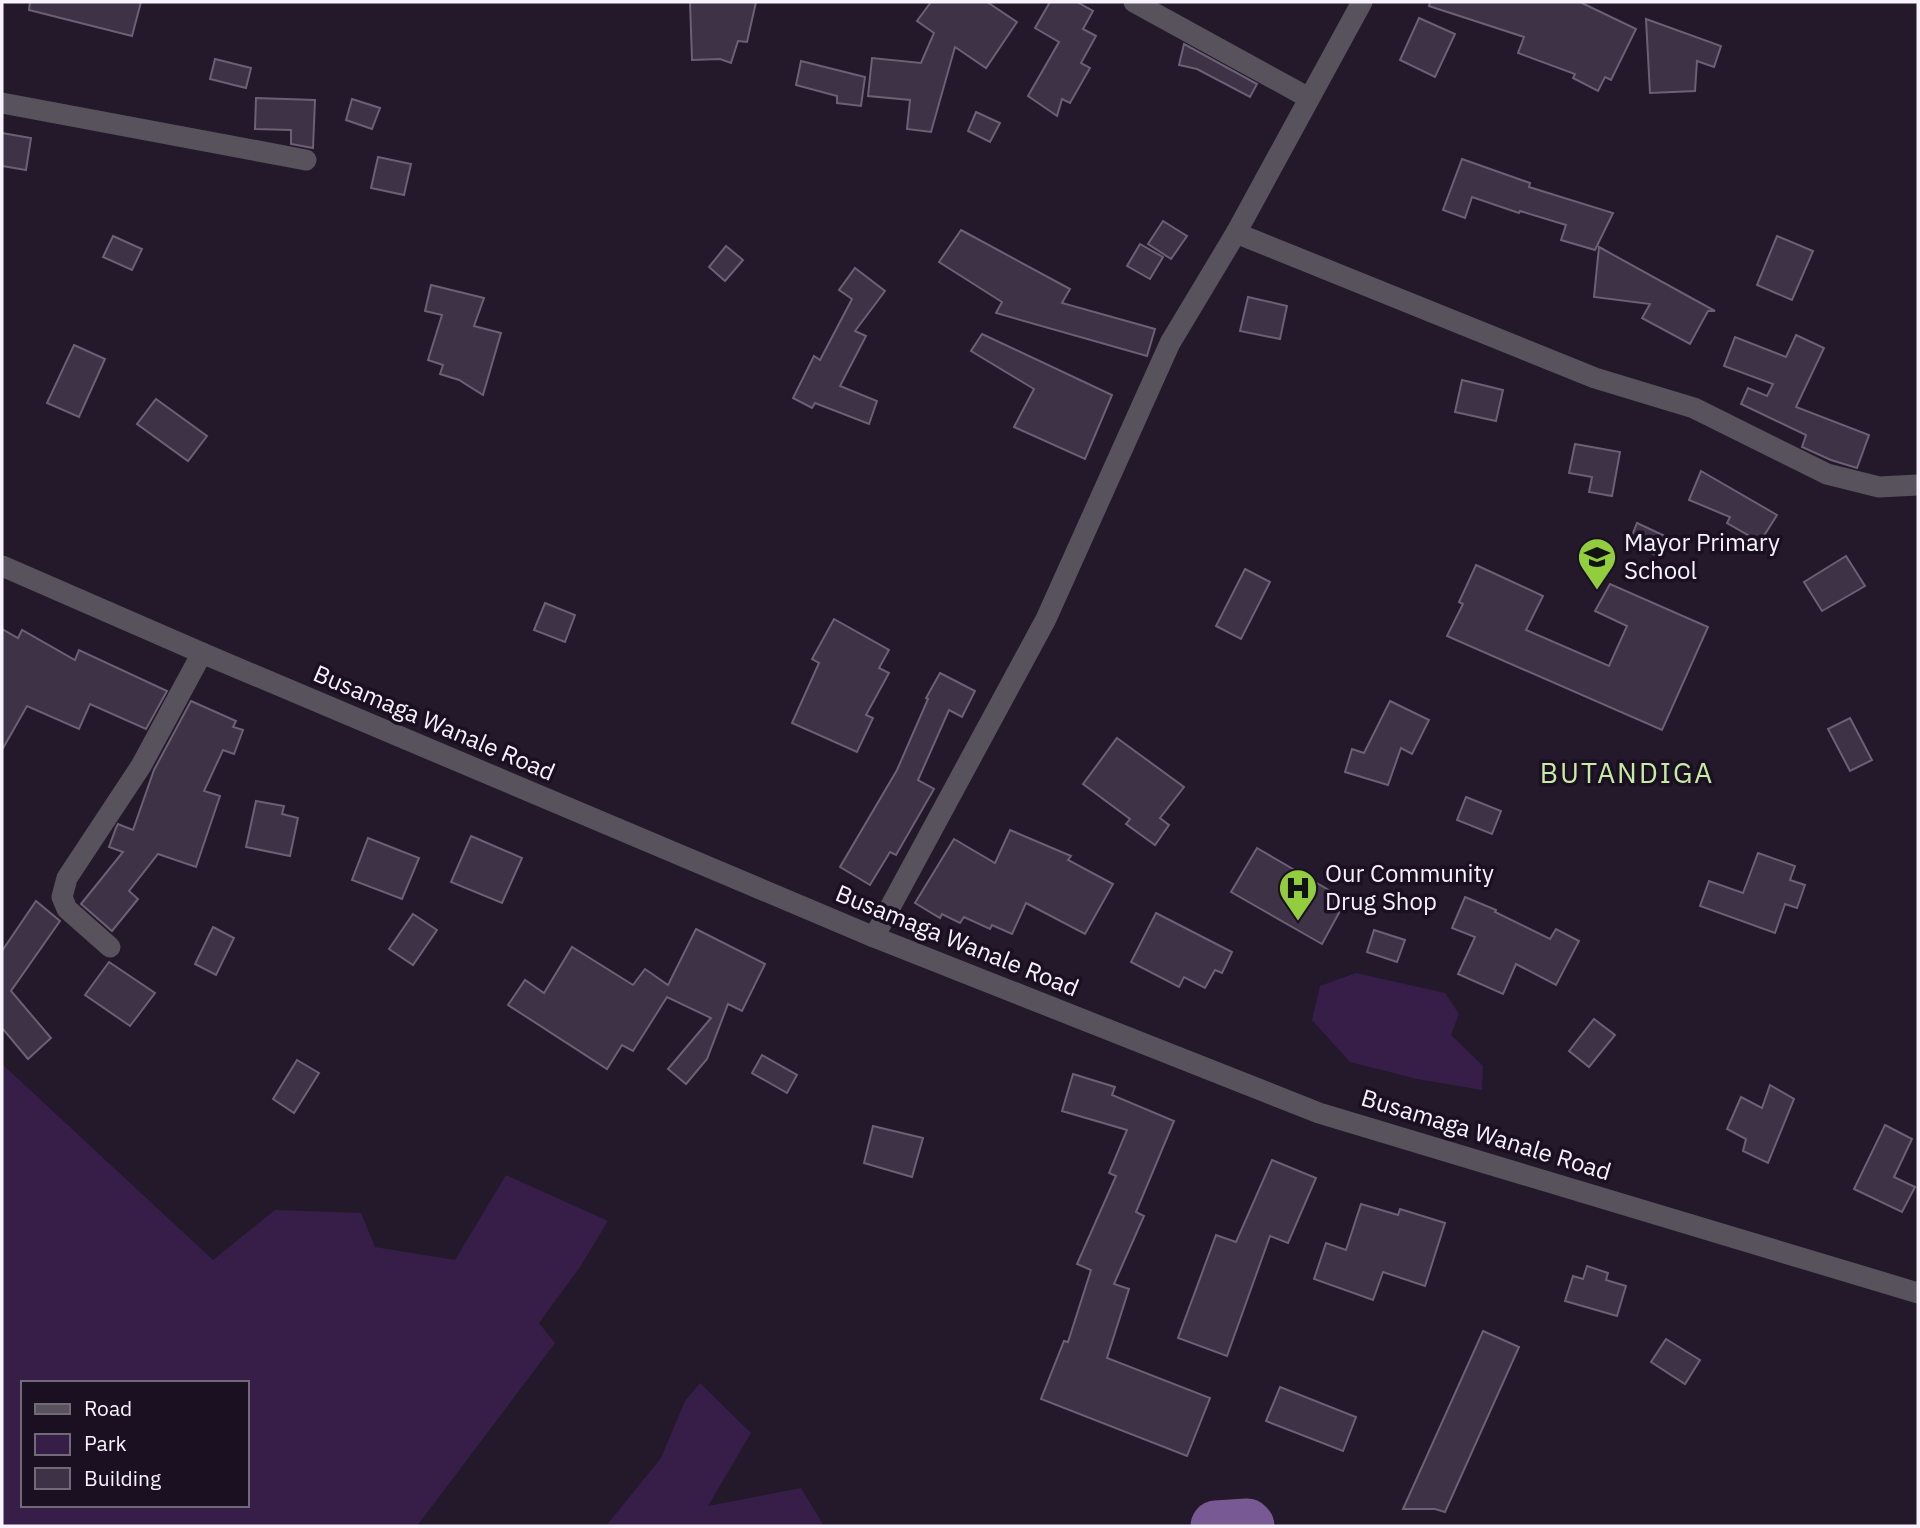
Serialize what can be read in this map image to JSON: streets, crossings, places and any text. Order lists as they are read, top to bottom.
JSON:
{
  "streets": {
    "street": ["Busamaga Wanale Road"]
  },
  "districts": ["BUTANDIGA"],
  "places": {
    "school or university": ["Mayor Primary School"],
    "hospital": ["Our Community Drug Shop"]
  },
  "legend": ["Road", "Park", "Building"]
}
